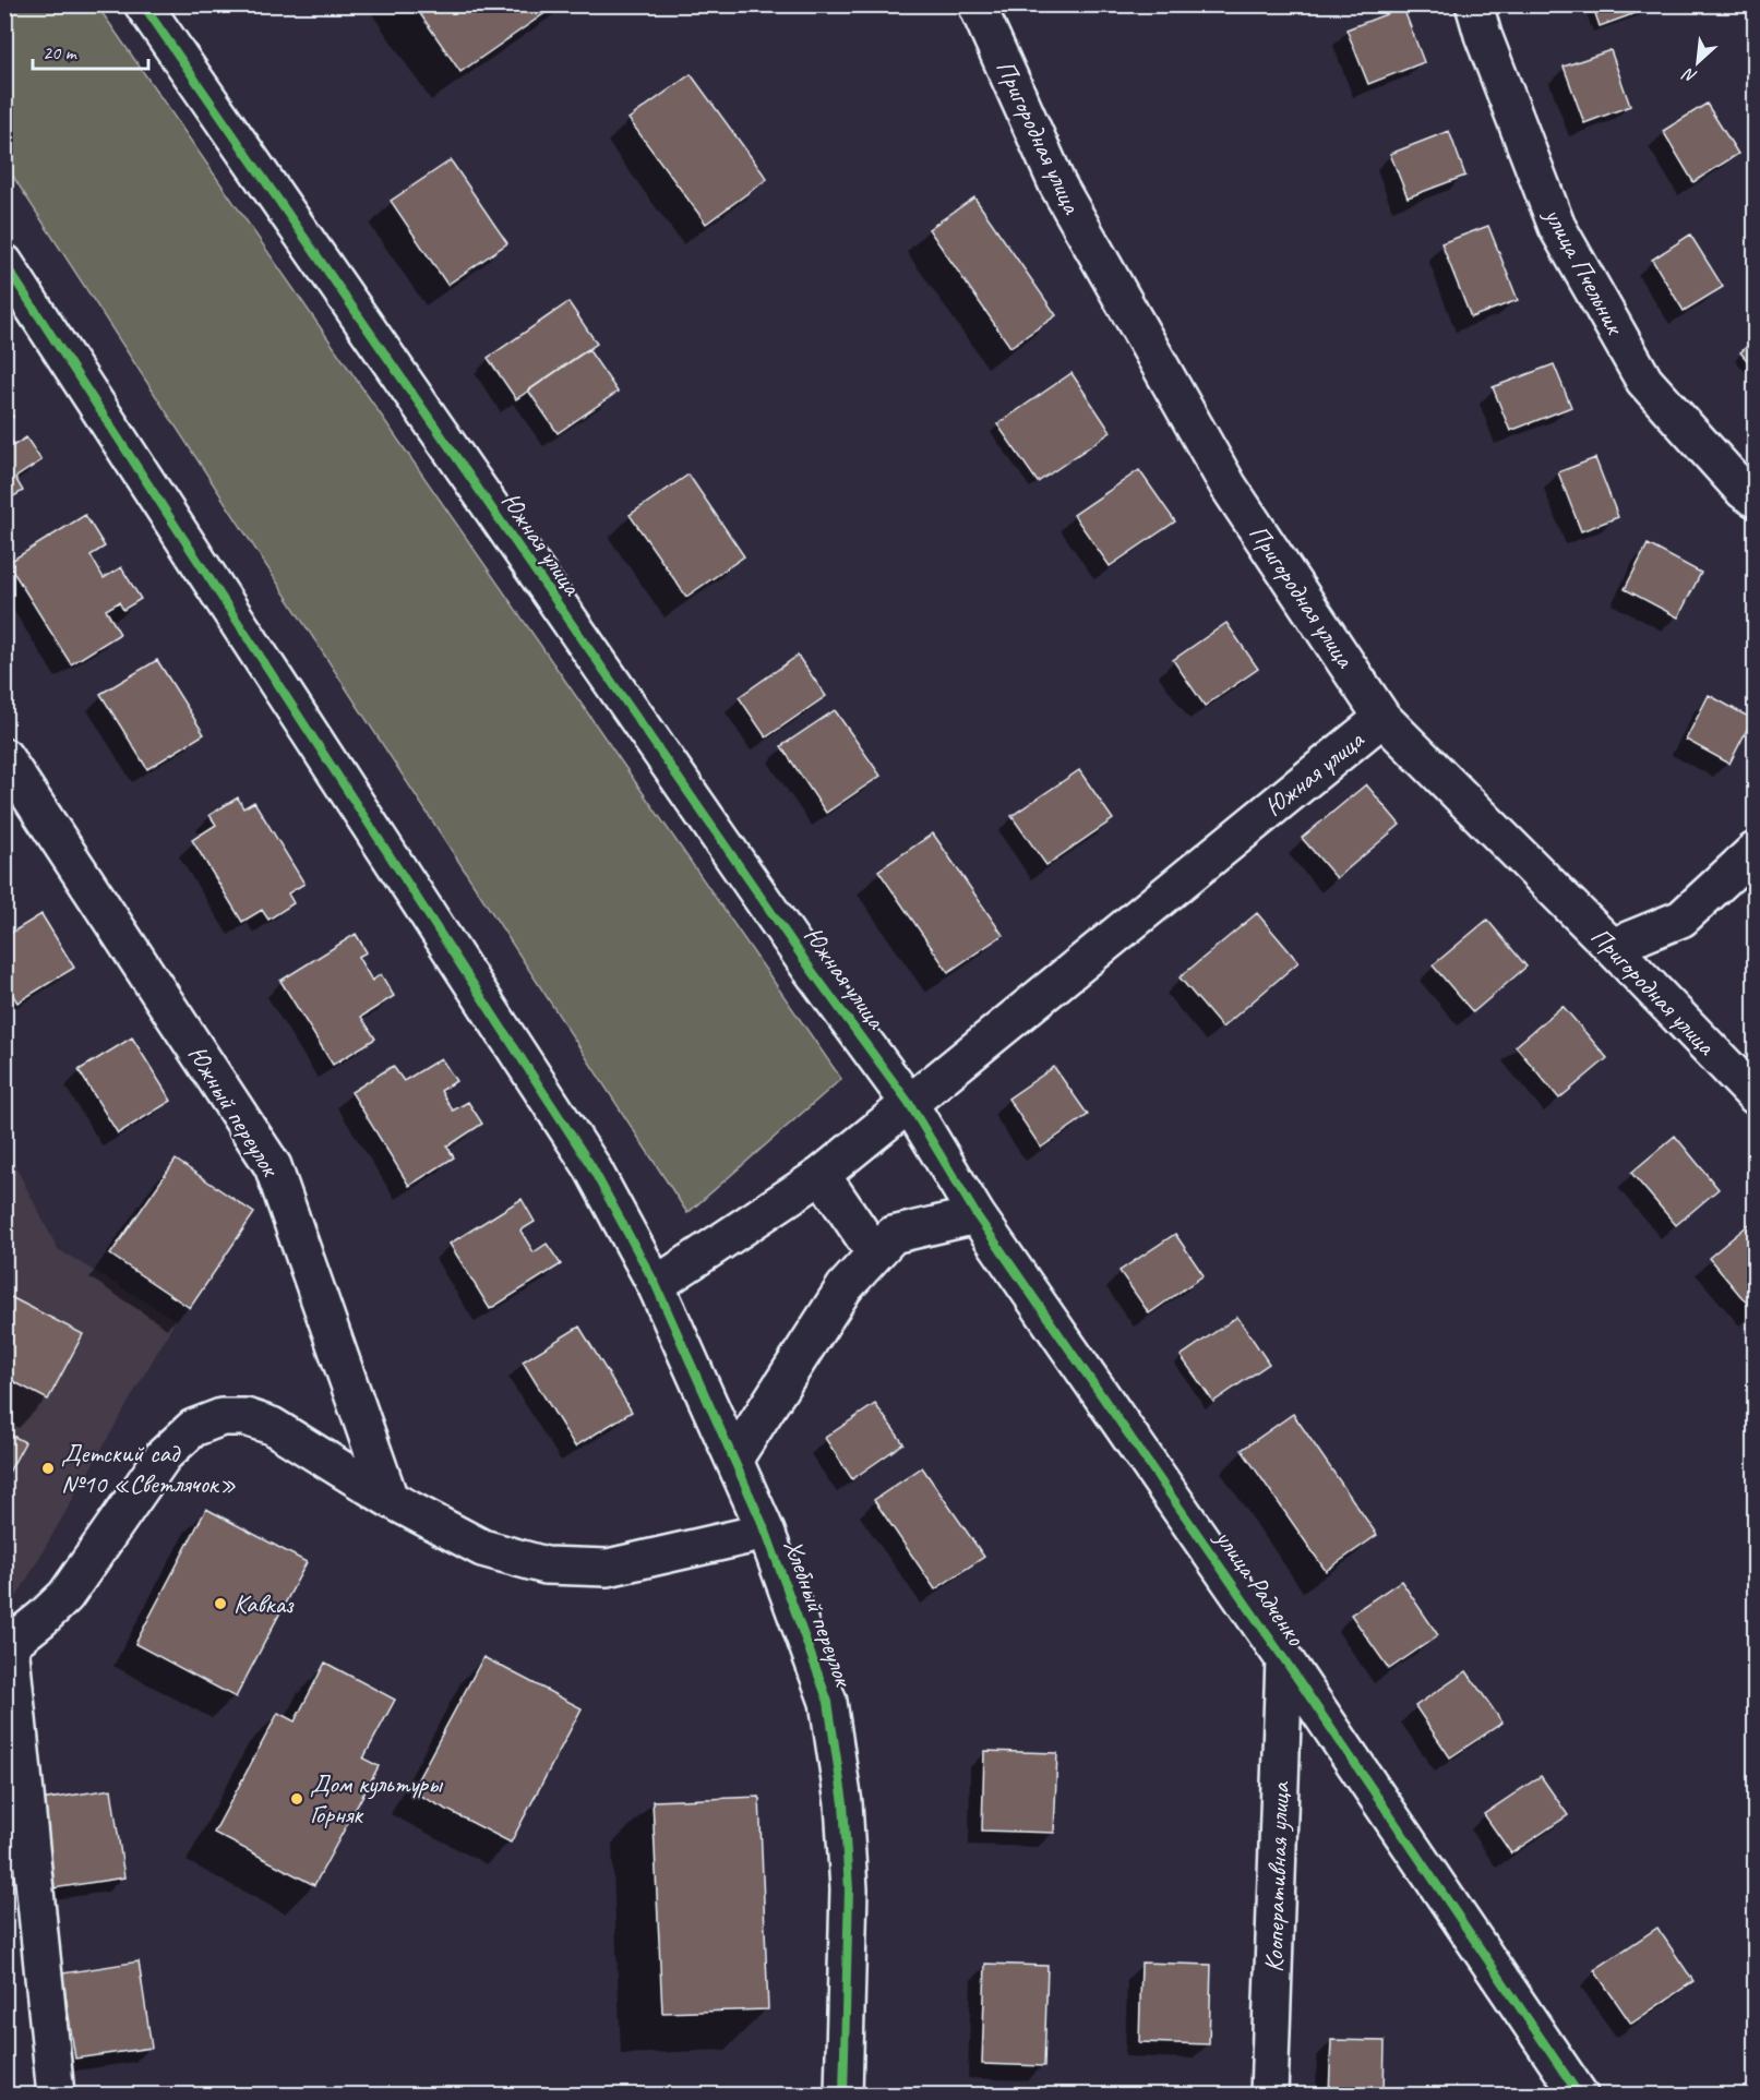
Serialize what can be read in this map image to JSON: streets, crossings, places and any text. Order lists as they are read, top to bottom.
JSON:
{
  "streets": {
    "street": [
      "Пригородная улица",
      "улица Пчельник",
      "Южная улица",
      "Южный переулок",
      "улица Радченко",
      "Хлебный переулок",
      "Кооперативная улица"
    ]
  },
  "crossings": [
    ["Пригородная улица", "Южная улица"],
    ["Южная улица", "улица Радченко"],
    ["Южная улица", "Хлебный переулок"],
    ["улица Радченко", "Кооперативная улица"]
  ],
  "places": ["Детский сад №10 «Светлячок»", "Кавказ", "Дом культуры Горняк"],
  "scale_bar": "20 m",
  "north": "bottom left"
}
